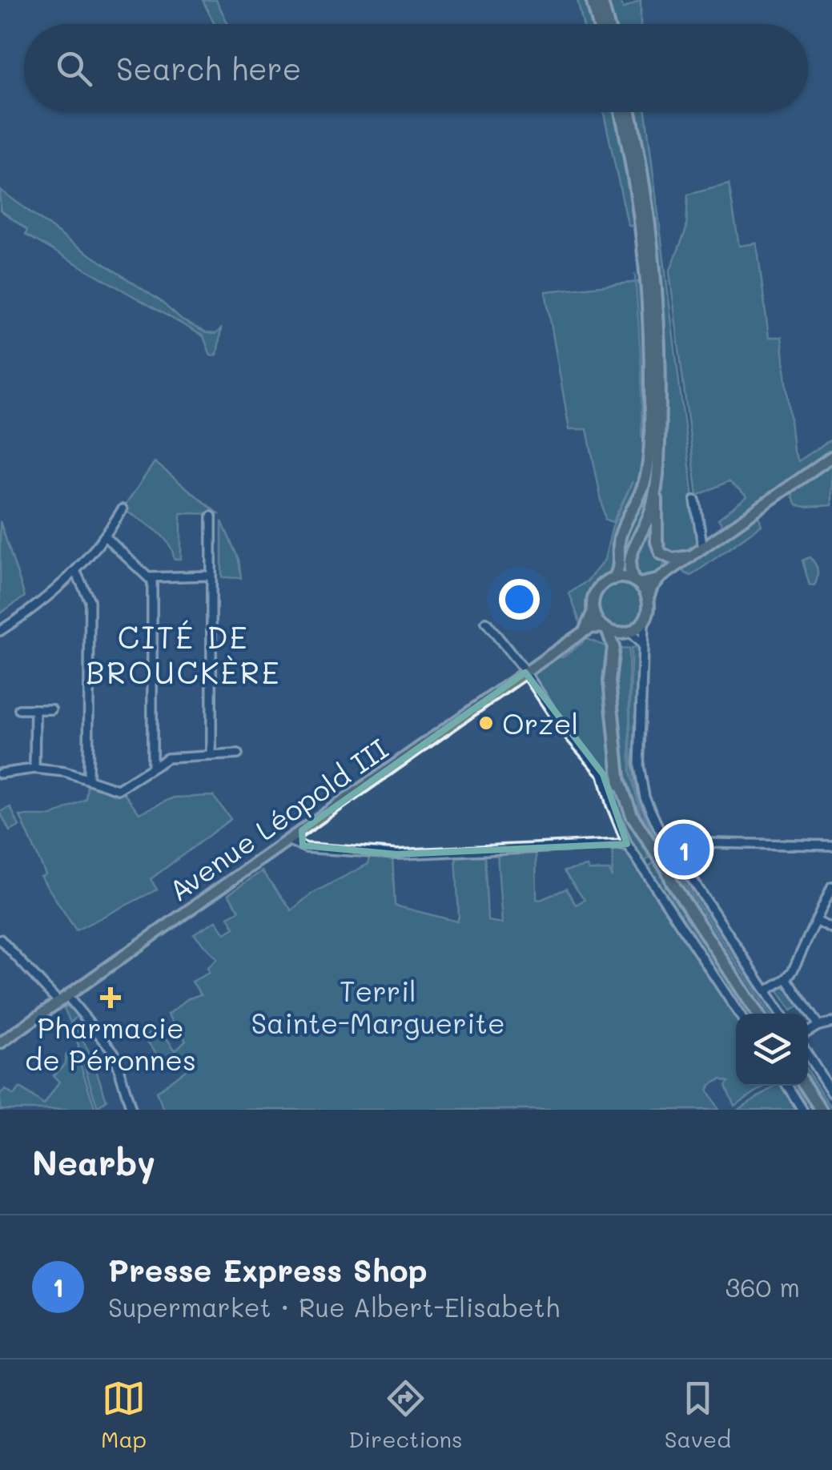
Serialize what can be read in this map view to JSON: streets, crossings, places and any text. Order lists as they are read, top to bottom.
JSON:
{
  "streets": {
    "main road": ["Avenue Léopold III"]
  },
  "districts": ["CITÉ DE BROUCKÈRE"],
  "parks": ["Terril Sainte-Marguerite"],
  "places": {
    "other": ["Orzel"],
    "health": ["Pharmacie de Péronnes"]
  },
  "page": {
    "search": "Search here",
    "pins": "1",
    "heading": "Nearby",
    "list": [
      {
        "mark": "1",
        "name": "Presse Express Shop",
        "note": "Supermarket · Rue Albert-Elisabeth",
        "value": "360 m"
      }
    ],
    "nav": ["Map", "Directions", "Saved"]
  }
}
